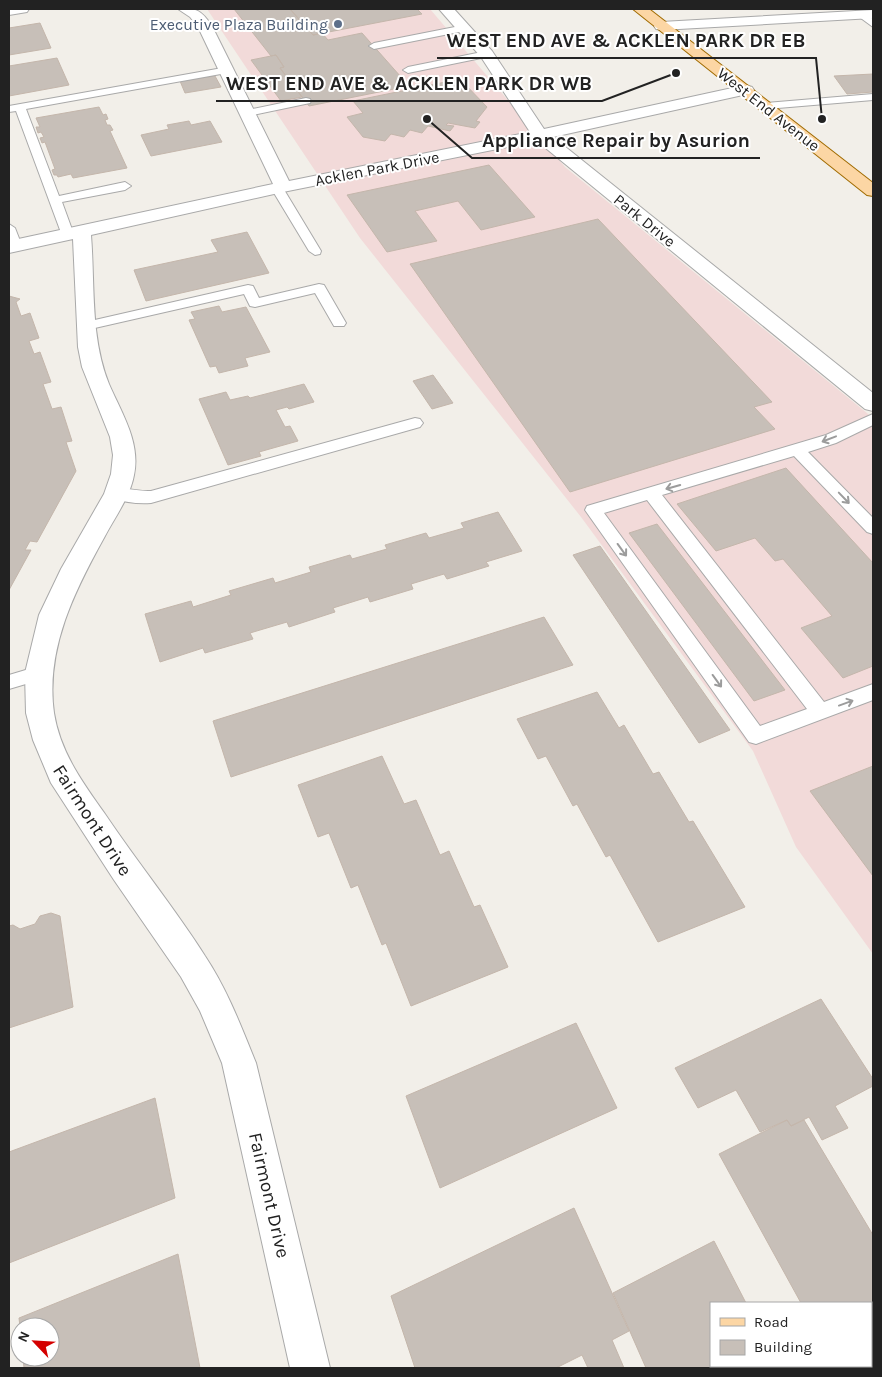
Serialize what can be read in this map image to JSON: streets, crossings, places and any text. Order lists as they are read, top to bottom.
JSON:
{
  "streets": {
    "main road": ["West End Avenue"],
    "street": ["Acklen Park Drive", "Park Drive", "Fairmont Drive"]
  },
  "crossings": [
    ["West End Avenue", "Acklen Park Drive"],
    ["Acklen Park Drive", "Park Drive"],
    ["Acklen Park Drive", "Fairmont Drive"]
  ],
  "places": [
    "Executive Plaza Building",
    "WEST END AVE & ACKLEN PARK DR WB",
    "Appliance Repair by Asurion",
    "WEST END AVE & ACKLEN PARK DR EB"
  ],
  "legend": ["Road", "Building"],
  "north": "top left"
}
